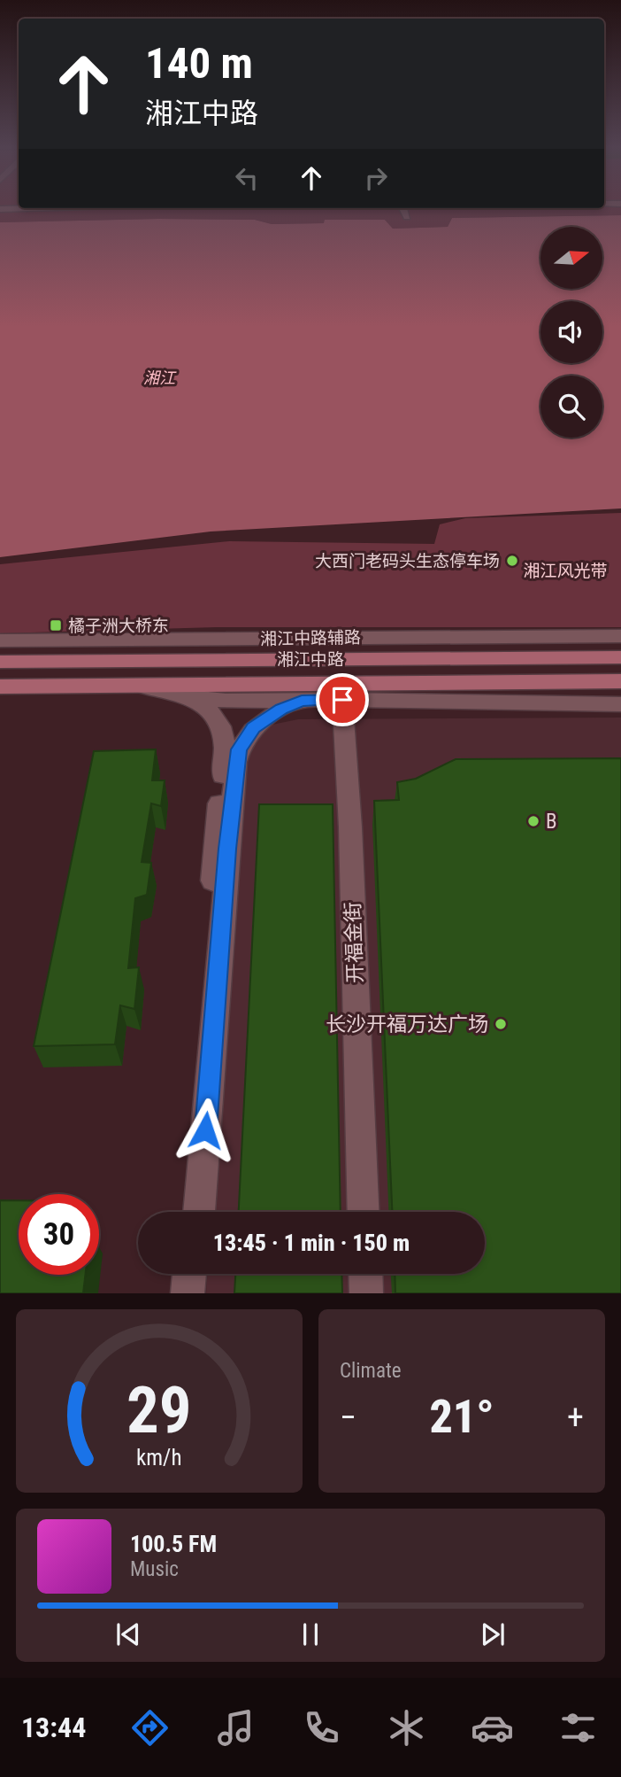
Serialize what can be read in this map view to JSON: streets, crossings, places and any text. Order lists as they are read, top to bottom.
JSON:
{
  "streets": {
    "main road": ["湘江中路"],
    "street": ["湘江中路辅路", "开福金街"]
  },
  "crossings": [
    ["湘江中路", "开福金街"]
  ],
  "water": ["湘江"],
  "parks": ["湘江风光带"],
  "places": {
    "other": ["大西门老码头生态停车场", "B", "长沙开福万达广场"],
    "transit": ["橘子洲大桥东"]
  },
  "north": "right",
  "page": {
    "turn": ["140 m", "湘江中路"],
    "limit": "30",
    "trip": "13:45 · 1 min · 150 m",
    "tile": "Climate",
    "heat": ["−", "21°", "+"],
    "song": ["100.5 FM", "Music"],
    "tabs": "13:44",
    "gauge": ["29", "km/h"]
  }
}
